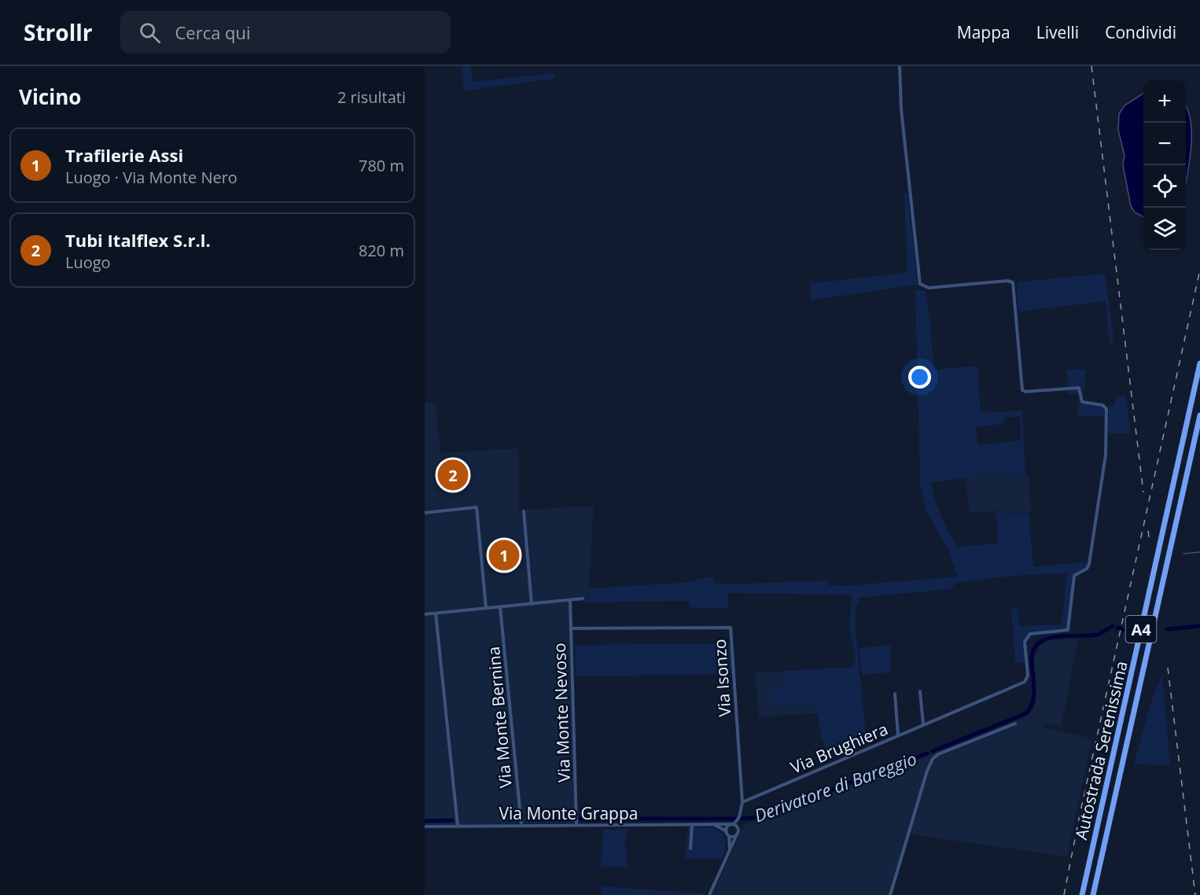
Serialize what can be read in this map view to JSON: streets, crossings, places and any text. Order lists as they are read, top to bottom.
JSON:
{
  "streets": {
    "highway": ["A4", "Autostrada Serenissima"],
    "street": [
      "Via Isonzo",
      "Via Monte Nevoso",
      "Via Monte Bernina",
      "Via Brughiera",
      "Via Monte Grappa"
    ]
  },
  "crossings": [
    ["Via Isonzo", "Via Monte Nevoso"],
    ["Via Isonzo", "Via Brughiera"],
    ["Via Monte Nevoso", "Via Monte Grappa"],
    ["Via Monte Bernina", "Via Monte Grappa"]
  ],
  "water": ["Derivatore di Bareggio"],
  "page": {
    "header": "Strollr",
    "search": "Cerca qui",
    "nav": ["Mappa", "Livelli", "Condividi"],
    "heading": ["Vicino", "2 risultati"],
    "map_buttons": ["+", "−"],
    "list": [
      {
        "mark": "1",
        "name": "Trafilerie Assi",
        "note": "Luogo · Via Monte Nero",
        "value": "780 m"
      },
      {
        "mark": "2",
        "name": "Tubi Italflex S.r.l.",
        "note": "Luogo",
        "value": "820 m"
      }
    ],
    "pins": ["2", "1"]
  }
}
